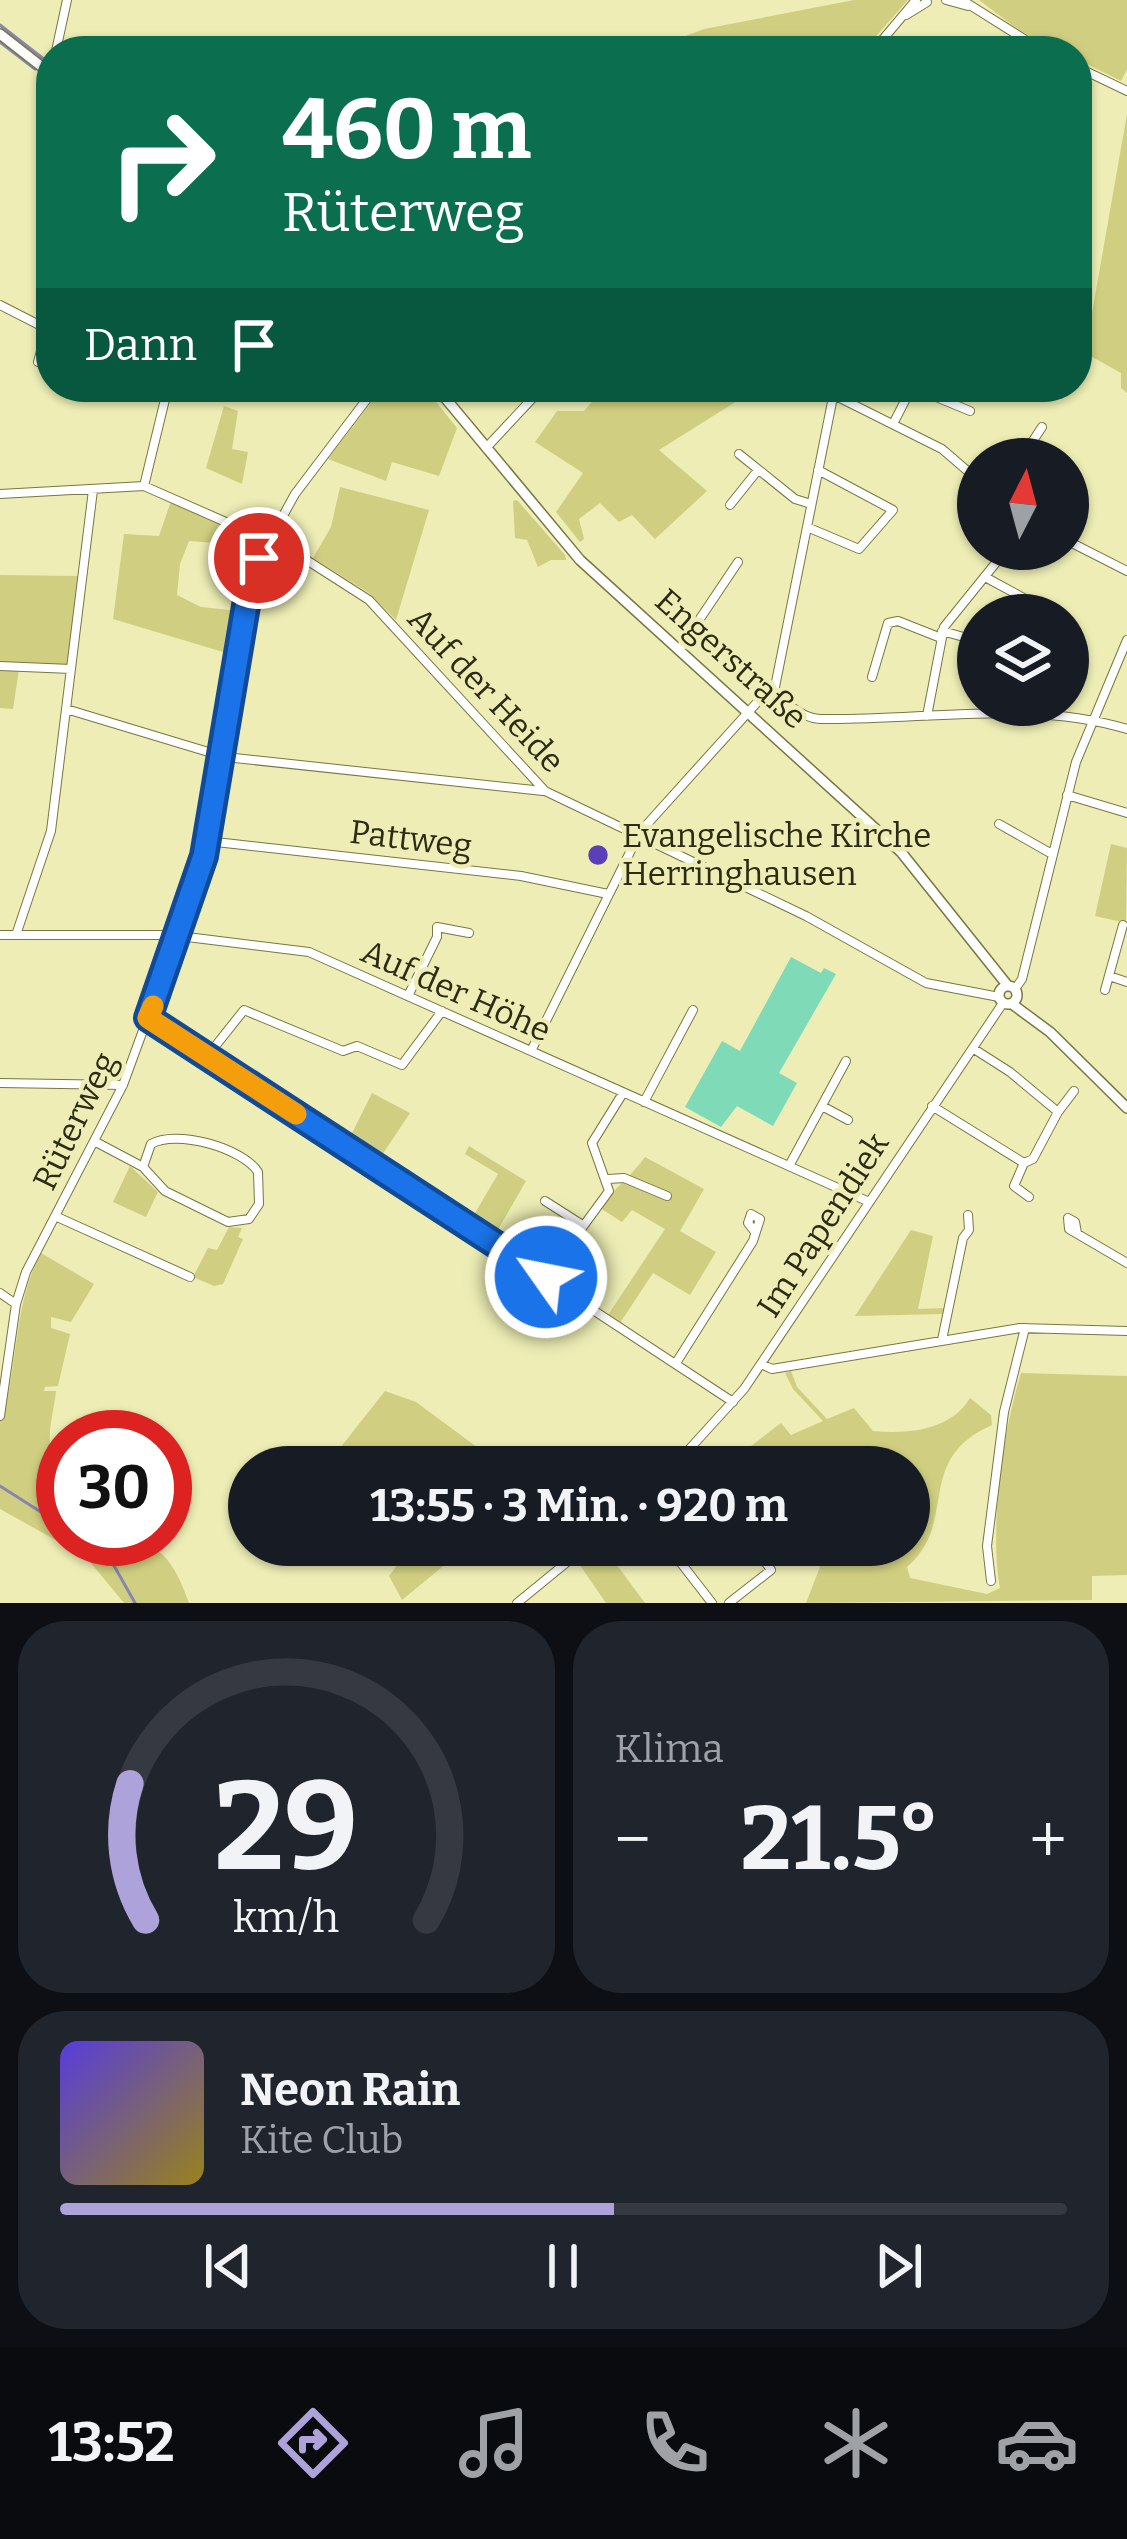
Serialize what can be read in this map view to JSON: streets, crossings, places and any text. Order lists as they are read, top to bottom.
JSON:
{
  "streets": {
    "main road": ["Engerstraße"],
    "street": [
      "Auf der Heide",
      "Pattweg",
      "Auf der Höhe",
      "Rüterweg",
      "Im Papendiek"
    ]
  },
  "crossings": [
    ["Engerstraße", "Auf der Heide"],
    ["Engerstraße", "Im Papendiek"],
    ["Auf der Heide", "Rüterweg"],
    ["Auf der Heide", "Im Papendiek"],
    ["Pattweg", "Rüterweg"],
    ["Auf der Höhe", "Rüterweg"],
    ["Auf der Höhe", "Im Papendiek"]
  ],
  "places": ["Evangelische Kirche Herringhausen"],
  "north": "top",
  "page": {
    "turn": ["460 m", "Rüterweg"],
    "then": "Dann",
    "limit": "30",
    "trip": "13:55 · 3 Min. · 920 m",
    "tile": "Klima",
    "heat": ["−", "21.5°", "+"],
    "song": ["Neon Rain", "Kite Club"],
    "tabs": "13:52",
    "gauge": ["29", "km/h"]
  }
}
